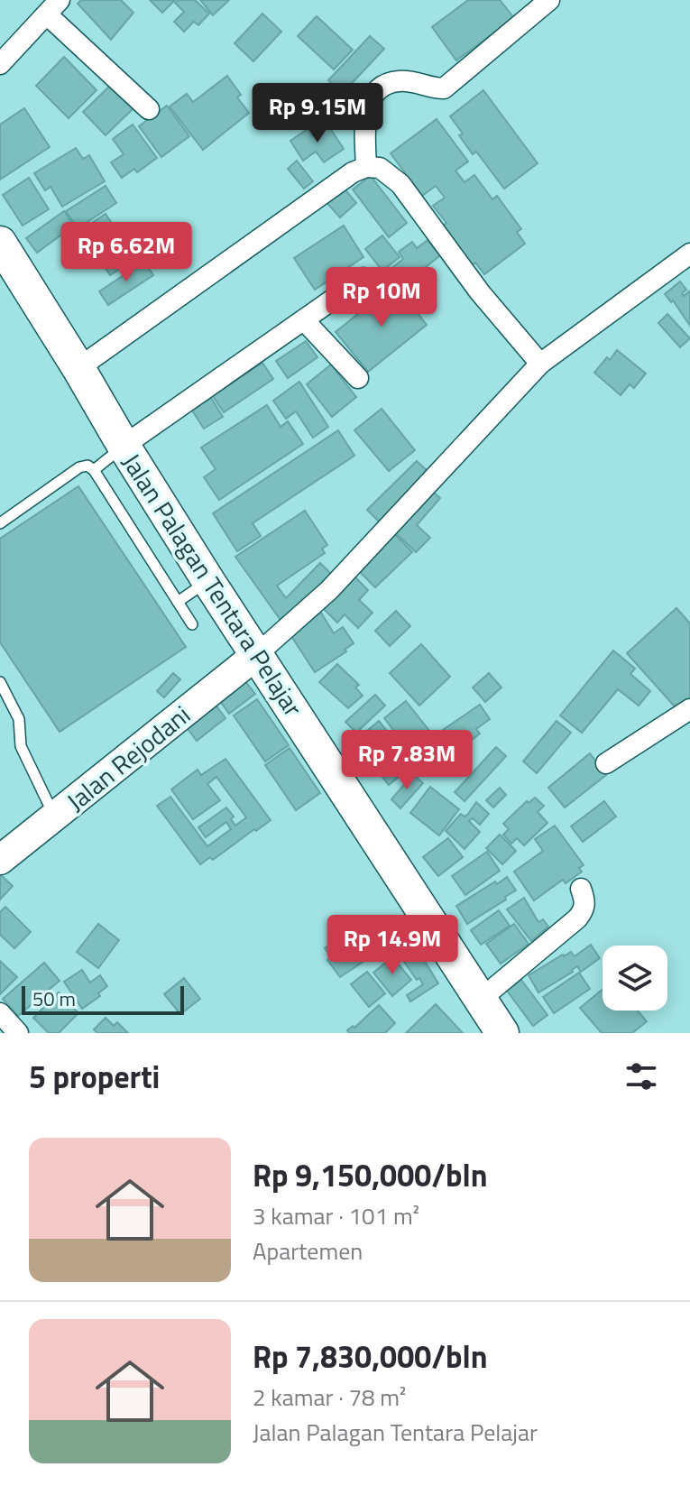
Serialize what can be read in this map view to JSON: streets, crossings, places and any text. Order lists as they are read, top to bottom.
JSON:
{
  "streets": {
    "main road": ["Jalan Palagan Tentara Pelajar", "Jalan Rejodani"]
  },
  "crossings": [
    ["Jalan Palagan Tentara Pelajar", "Jalan Rejodani"]
  ],
  "scale_bar": "50 m",
  "page": {
    "price": [
      "Rp 9.15M",
      "Rp 6.62M",
      "Rp 10M",
      "Rp 7.83M",
      "Rp 14.9M"
    ],
    "scale": "50 m",
    "heading": "5 properti",
    "list": [
      {
        "name": "Rp 9,150,000/bln",
        "note": "3 kamar · 101 m² · Apartemen"
      },
      {
        "name": "Rp 7,830,000/bln",
        "note": "2 kamar · 78 m² · Jalan Palagan Tentara Pelajar"
      }
    ]
  }
}
